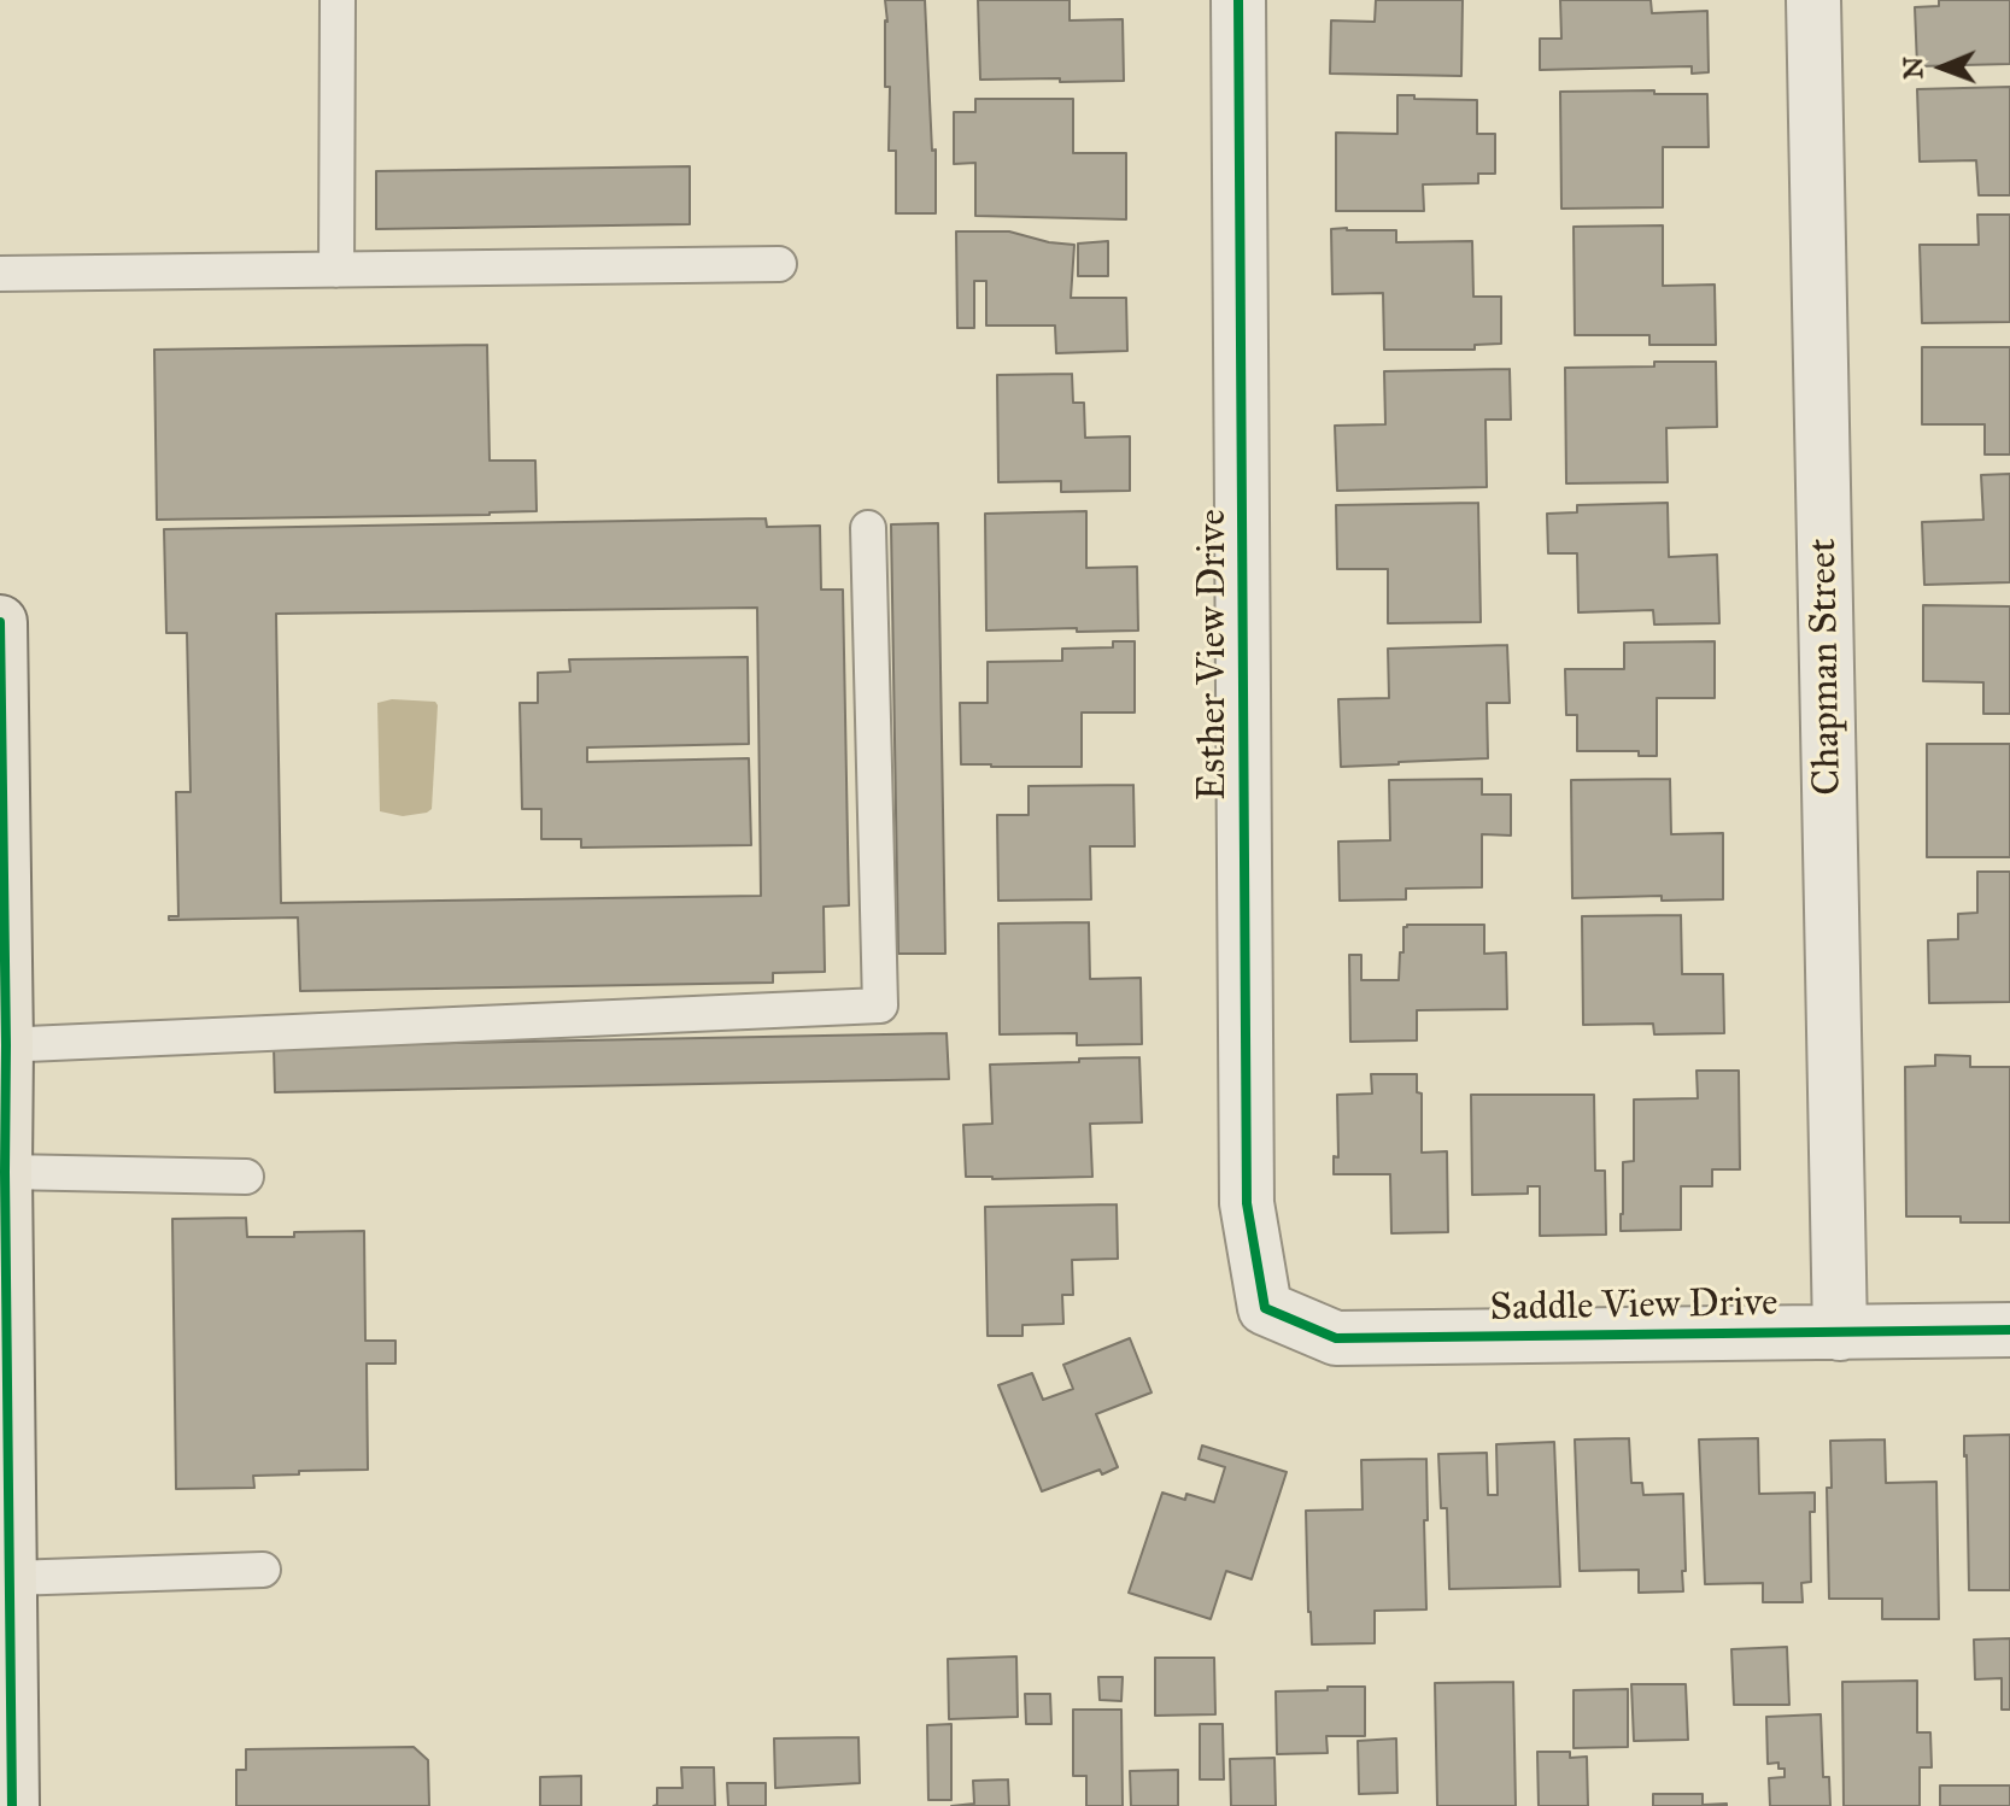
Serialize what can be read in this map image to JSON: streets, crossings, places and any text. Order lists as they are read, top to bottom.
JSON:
{
  "streets": {
    "street": ["Esther View Drive", "Chapman Street", "Saddle View Drive"]
  },
  "crossings": [
    ["Esther View Drive", "Saddle View Drive"],
    ["Chapman Street", "Saddle View Drive"]
  ],
  "north": "left"
}
